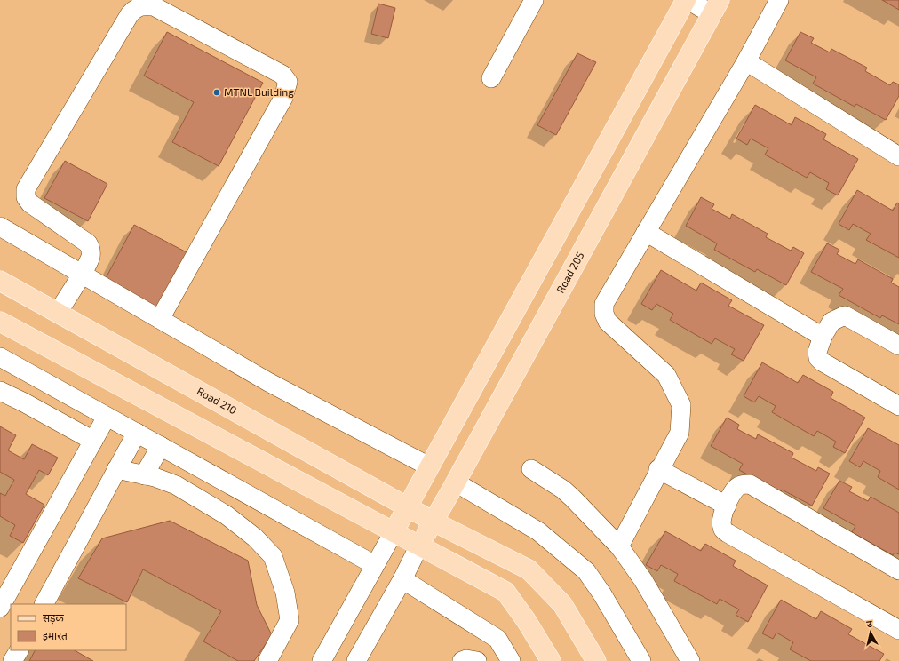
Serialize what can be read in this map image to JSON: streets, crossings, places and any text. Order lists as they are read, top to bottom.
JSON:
{
  "streets": {
    "main road": ["Road 205", "Road 210"]
  },
  "crossings": [
    ["Road 205", "Road 210"]
  ],
  "places": ["MTNL Building"],
  "legend": ["सड़क", "इमारत"],
  "north": "top"
}
